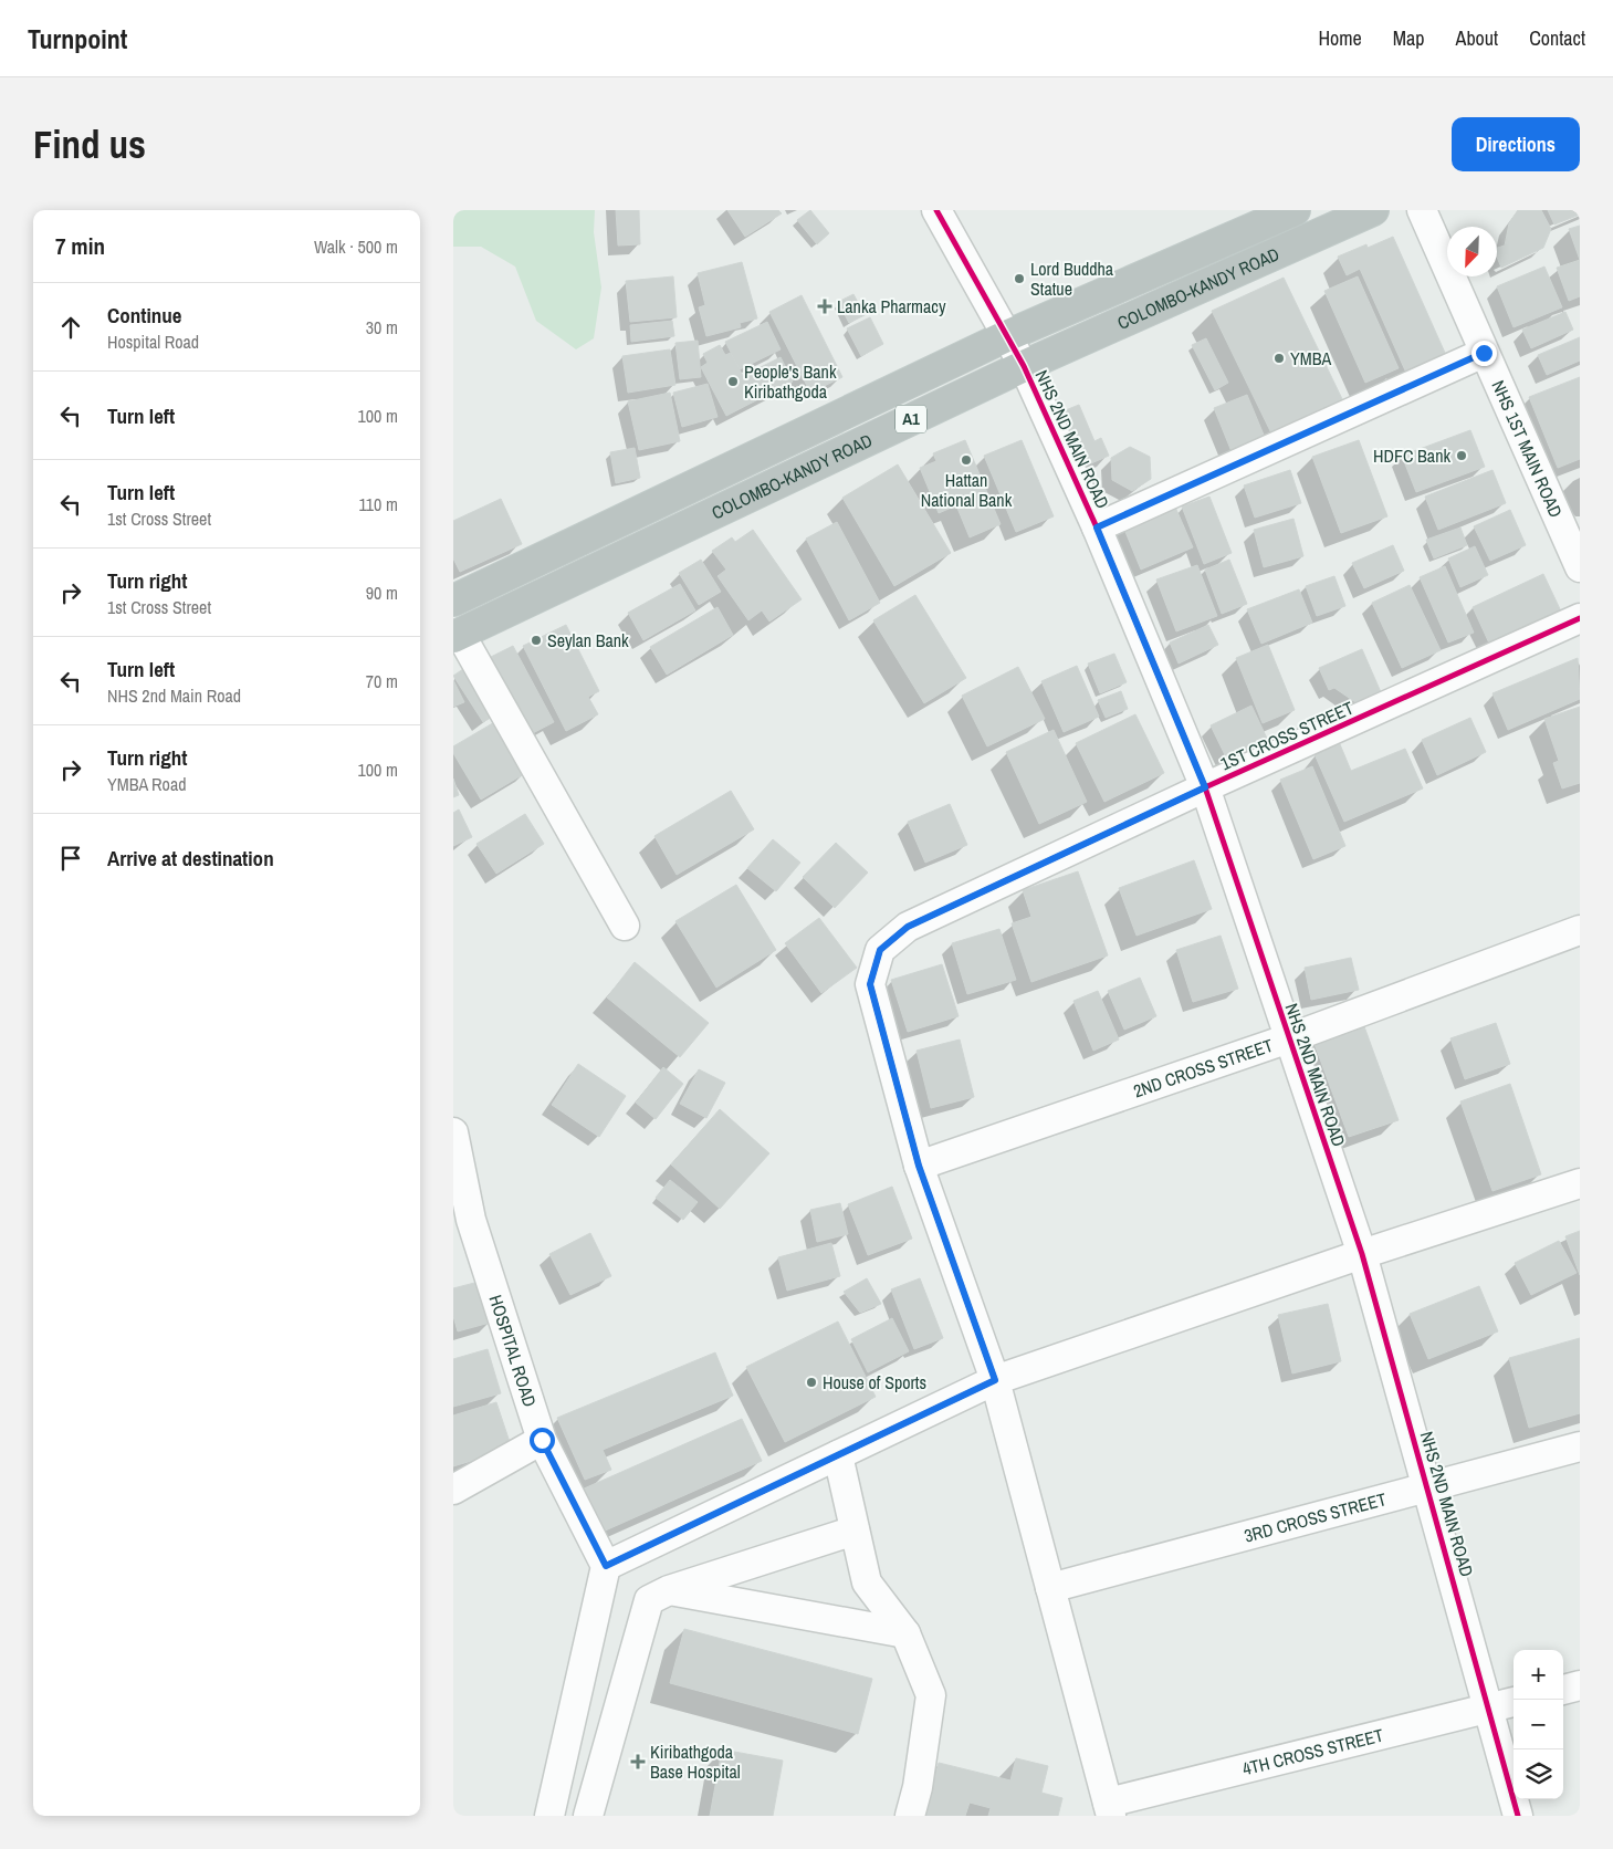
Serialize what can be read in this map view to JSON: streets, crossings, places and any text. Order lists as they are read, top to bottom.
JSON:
{
  "streets": {
    "highway": ["COLOMBO-KANDY ROAD", "A1"],
    "street": [
      "NHS 2ND MAIN ROAD",
      "NHS 1ST MAIN ROAD",
      "1ST CROSS STREET",
      "2ND CROSS STREET",
      "HOSPITAL ROAD",
      "3RD CROSS STREET",
      "4TH CROSS STREET"
    ]
  },
  "crossings": [
    ["COLOMBO-KANDY ROAD", "NHS 2ND MAIN ROAD"],
    ["NHS 2ND MAIN ROAD", "1ST CROSS STREET"],
    ["NHS 2ND MAIN ROAD", "2ND CROSS STREET"],
    ["NHS 2ND MAIN ROAD", "3RD CROSS STREET"],
    ["NHS 2ND MAIN ROAD", "4TH CROSS STREET"],
    ["1ST CROSS STREET", "2ND CROSS STREET"],
    ["1ST CROSS STREET", "3RD CROSS STREET"],
    ["1ST CROSS STREET", "4TH CROSS STREET"]
  ],
  "places": {
    "other": [
      "Lord Buddha Statue",
      "YMBA",
      "People's Bank Kiribathgoda",
      "HDFC Bank",
      "Hattan National Bank",
      "Seylan Bank",
      "House of Sports"
    ],
    "health": ["Lanka Pharmacy", "Kiribathgoda Base Hospital"]
  },
  "north": "bottom left",
  "page": {
    "header": "Turnpoint",
    "nav": [
      "Home",
      "Map",
      "About",
      "Contact"
    ],
    "buttons": "Directions",
    "title": "Find us",
    "heading": ["7 min", "Walk · 500 m"],
    "list": [
      ["Continue", "Hospital Road", "30 m"],
      ["Turn left", "100 m"],
      ["Turn left", "1st Cross Street", "110 m"],
      ["Turn right", "1st Cross Street", "90 m"],
      ["Turn left", "NHS 2nd Main Road", "70 m"],
      ["Turn right", "YMBA Road", "100 m"],
      "Arrive at destination"
    ],
    "map_buttons": ["+", "−"]
  }
}
